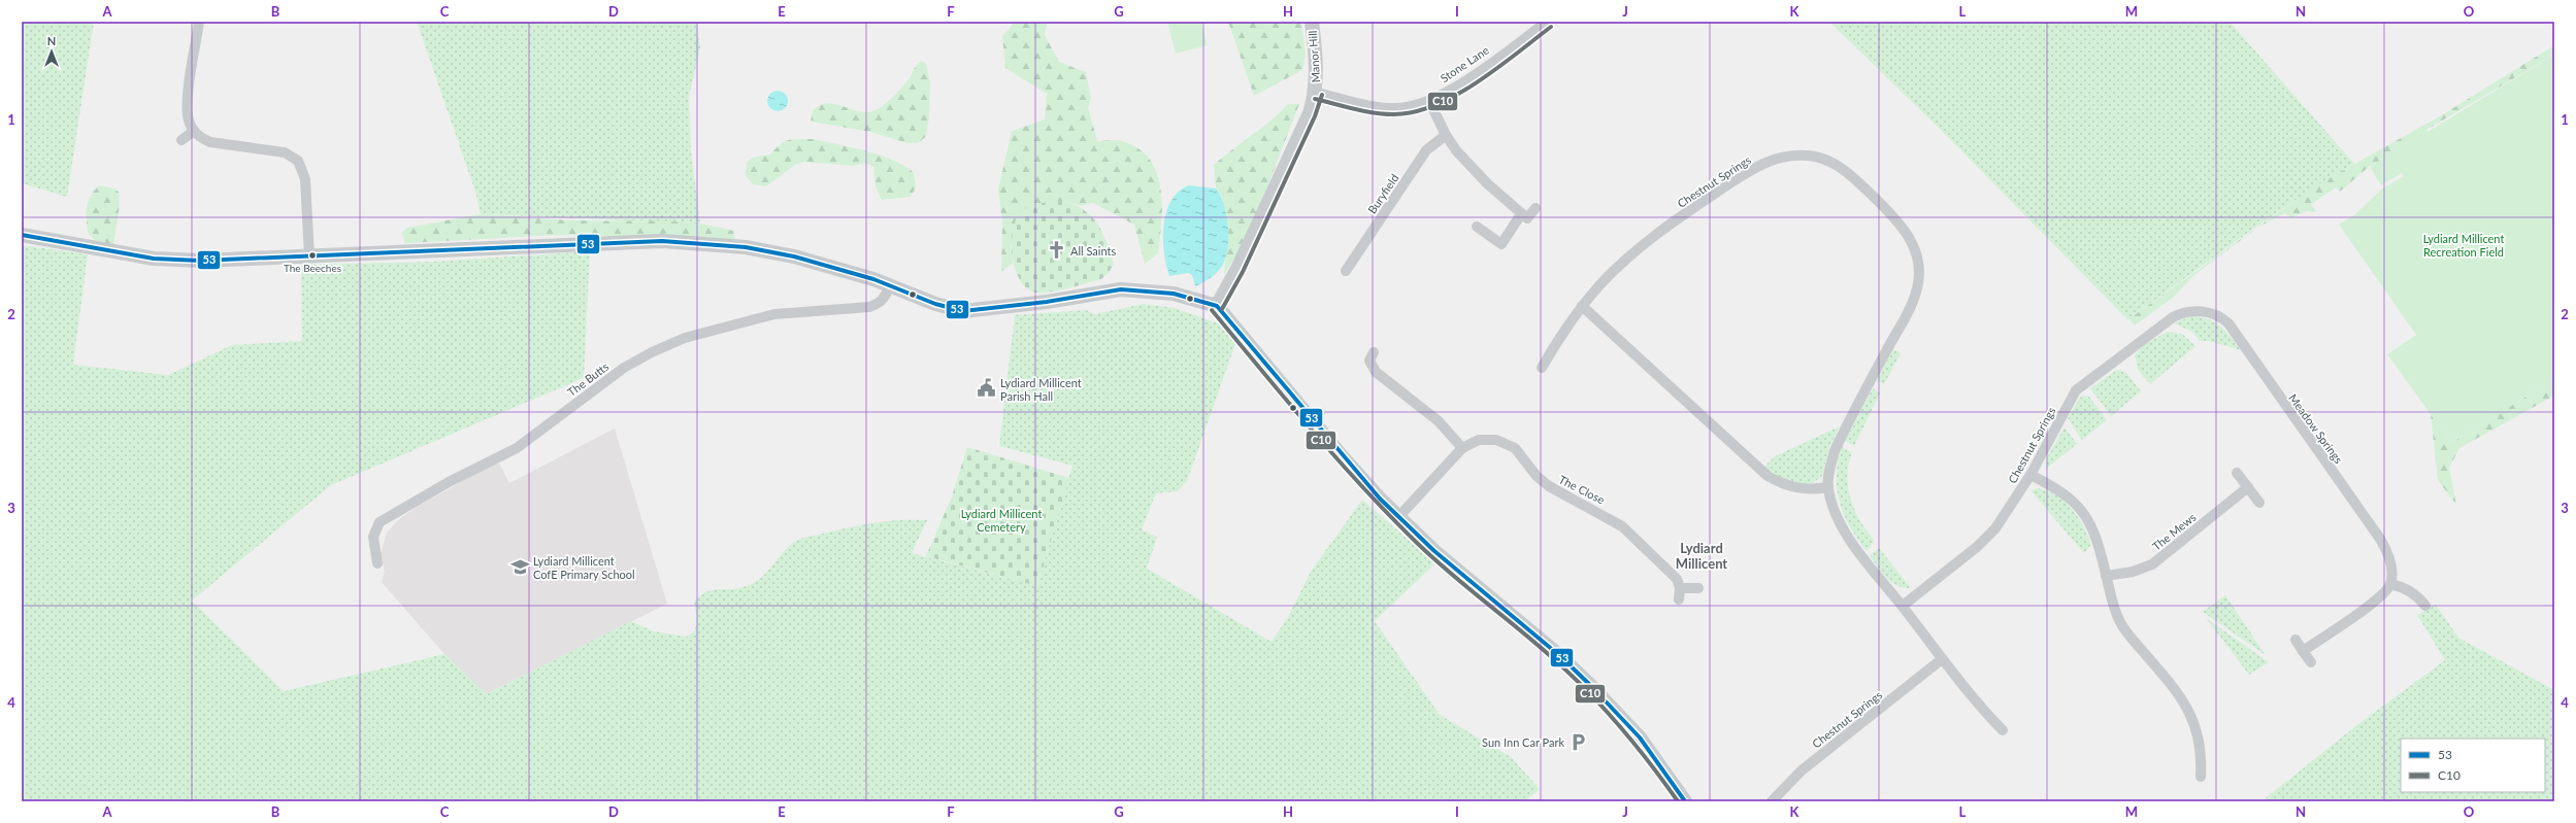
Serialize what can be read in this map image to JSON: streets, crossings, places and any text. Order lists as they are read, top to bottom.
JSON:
{
  "streets": {
    "street": [
      "Manor Hill",
      "Stone Lane",
      "Chestnut Springs",
      "Buryfield",
      "The Butts",
      "Meadow Springs",
      "The Close",
      "The Mews"
    ]
  },
  "crossings": [
    ["Manor Hill", "Stone Lane"],
    ["Chestnut Springs", "Meadow Springs"]
  ],
  "districts": ["Lydiard Millicent"],
  "parks": ["Lydiard Millicent Recreation Field", "Lydiard Millicent Cemetery"],
  "places": {
    "church": ["All Saints"],
    "other": ["The Beeches"],
    "public building": ["Lydiard Millicent Parish Hall"],
    "school or university": ["Lydiard Millicent CofE Primary School"],
    "parking": ["Sun Inn Car Park"]
  },
  "lines": ["transit line C10", "transit line 53"],
  "legend": ["53", "C10"],
  "north": "top",
  "grid": {
    "columns": [
      "A",
      "B",
      "C",
      "D",
      "E",
      "F",
      "G",
      "H",
      "I",
      "J",
      "K",
      "L",
      "M",
      "N",
      "O"
    ],
    "rows": [
      "1",
      "2",
      "3",
      "4"
    ]
  }
}
